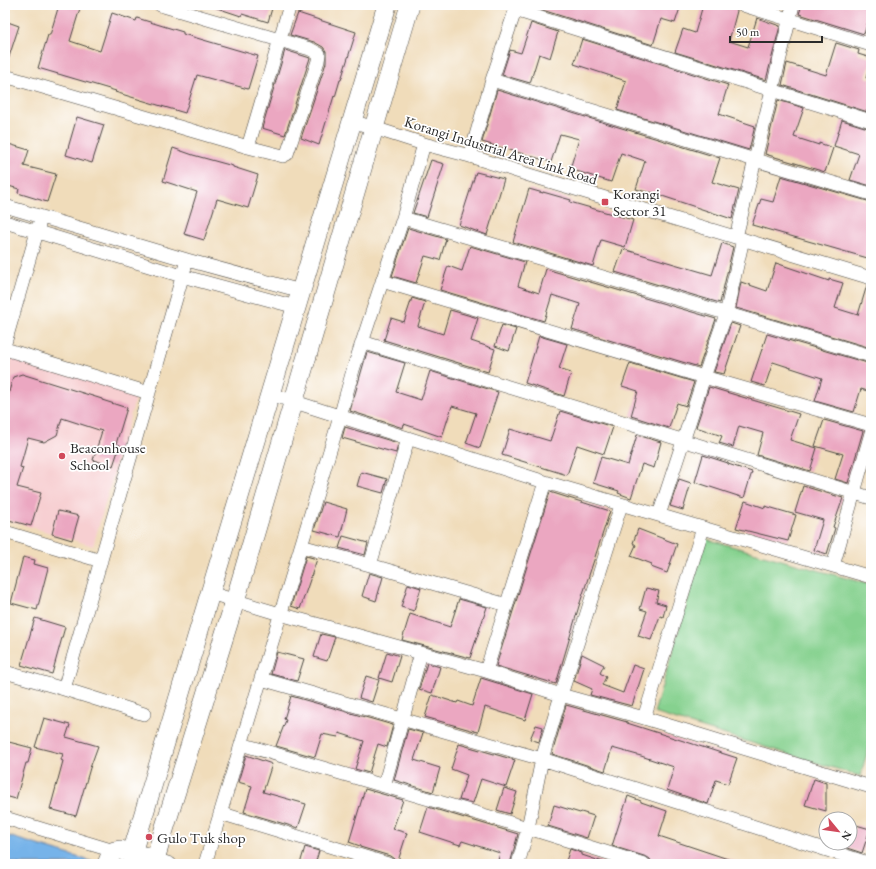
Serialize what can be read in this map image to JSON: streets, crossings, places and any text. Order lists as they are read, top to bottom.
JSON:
{
  "streets": {
    "street": ["Korangi Industrial Area Link Road"]
  },
  "places": {
    "transit": ["Korangi Sector 31"],
    "other": ["Beaconhouse School", "Gulo Tuk shop"]
  },
  "scale_bar": "50 m",
  "north": "bottom right"
}
